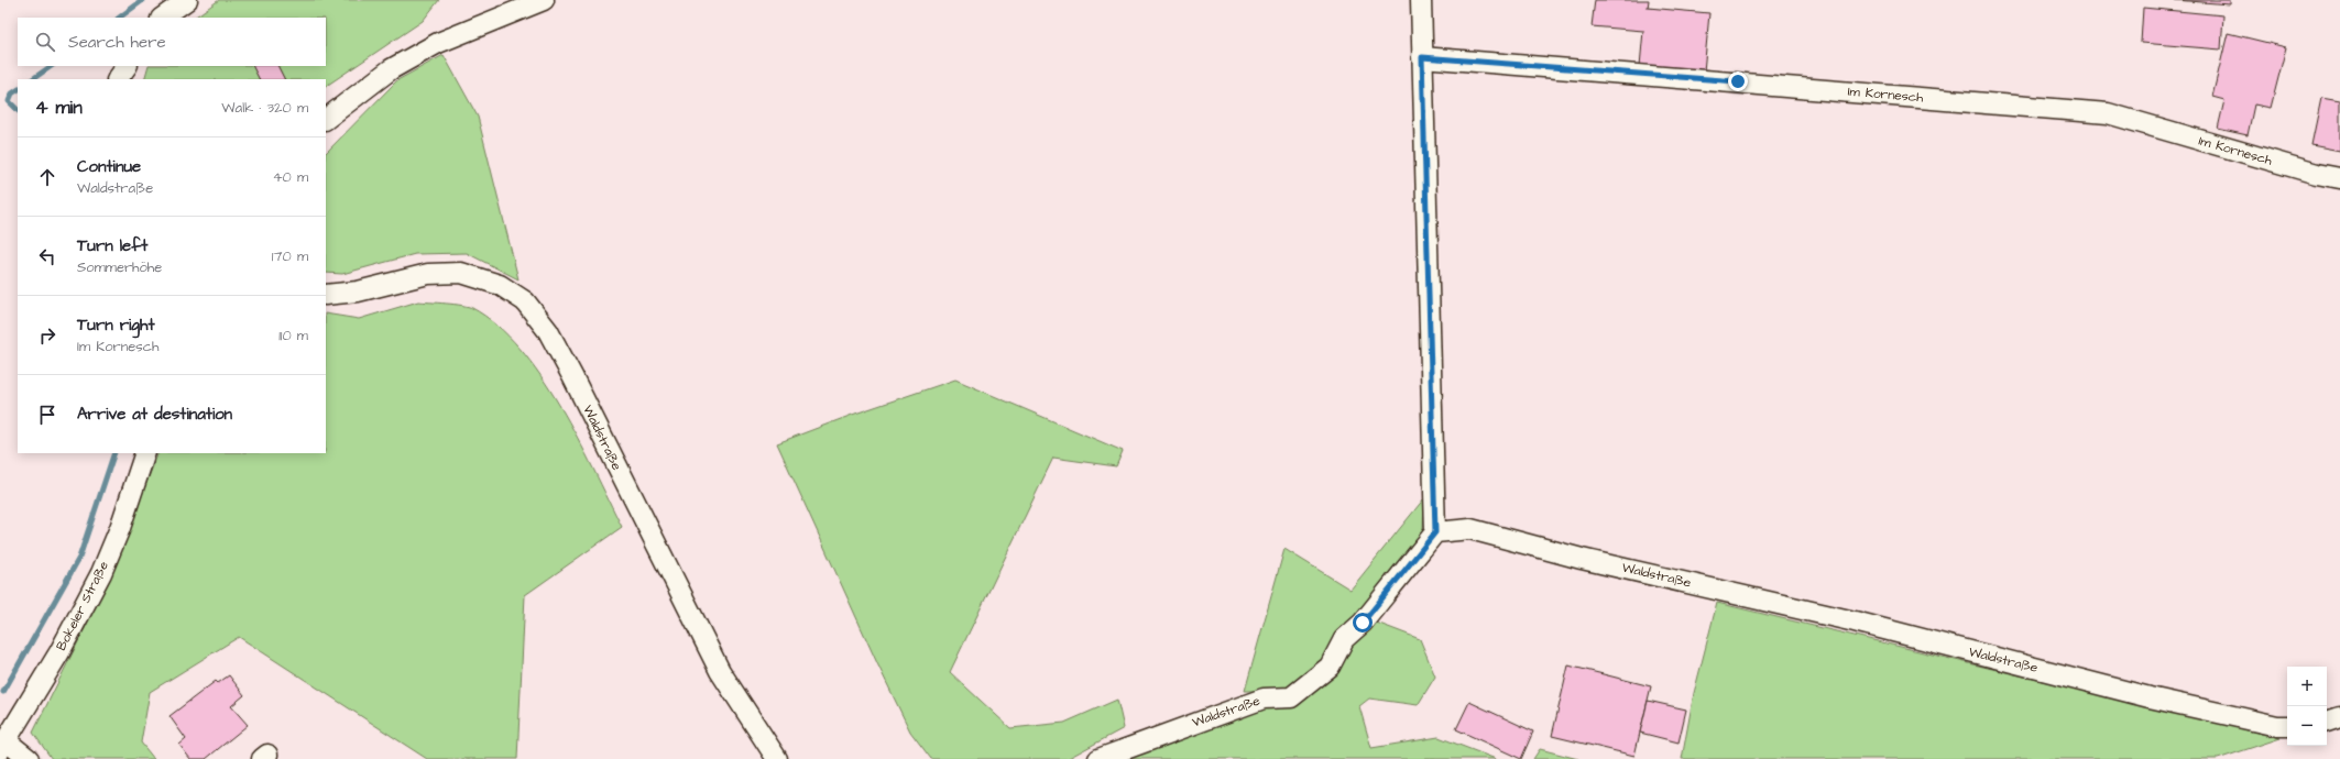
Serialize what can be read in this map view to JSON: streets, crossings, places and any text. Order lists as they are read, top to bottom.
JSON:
{
  "streets": {
    "street": ["Im Kornesch", "Waldstraße", "Bokeler Straße"]
  },
  "page": {
    "search": "Search here",
    "heading": ["4 min", "Walk · 320 m"],
    "list": [
      ["Continue", "Waldstraße", "40 m"],
      ["Turn left", "Sommerhöhe", "170 m"],
      ["Turn right", "Im Kornesch", "110 m"],
      "Arrive at destination"
    ],
    "map_buttons": ["+", "−"]
  }
}
